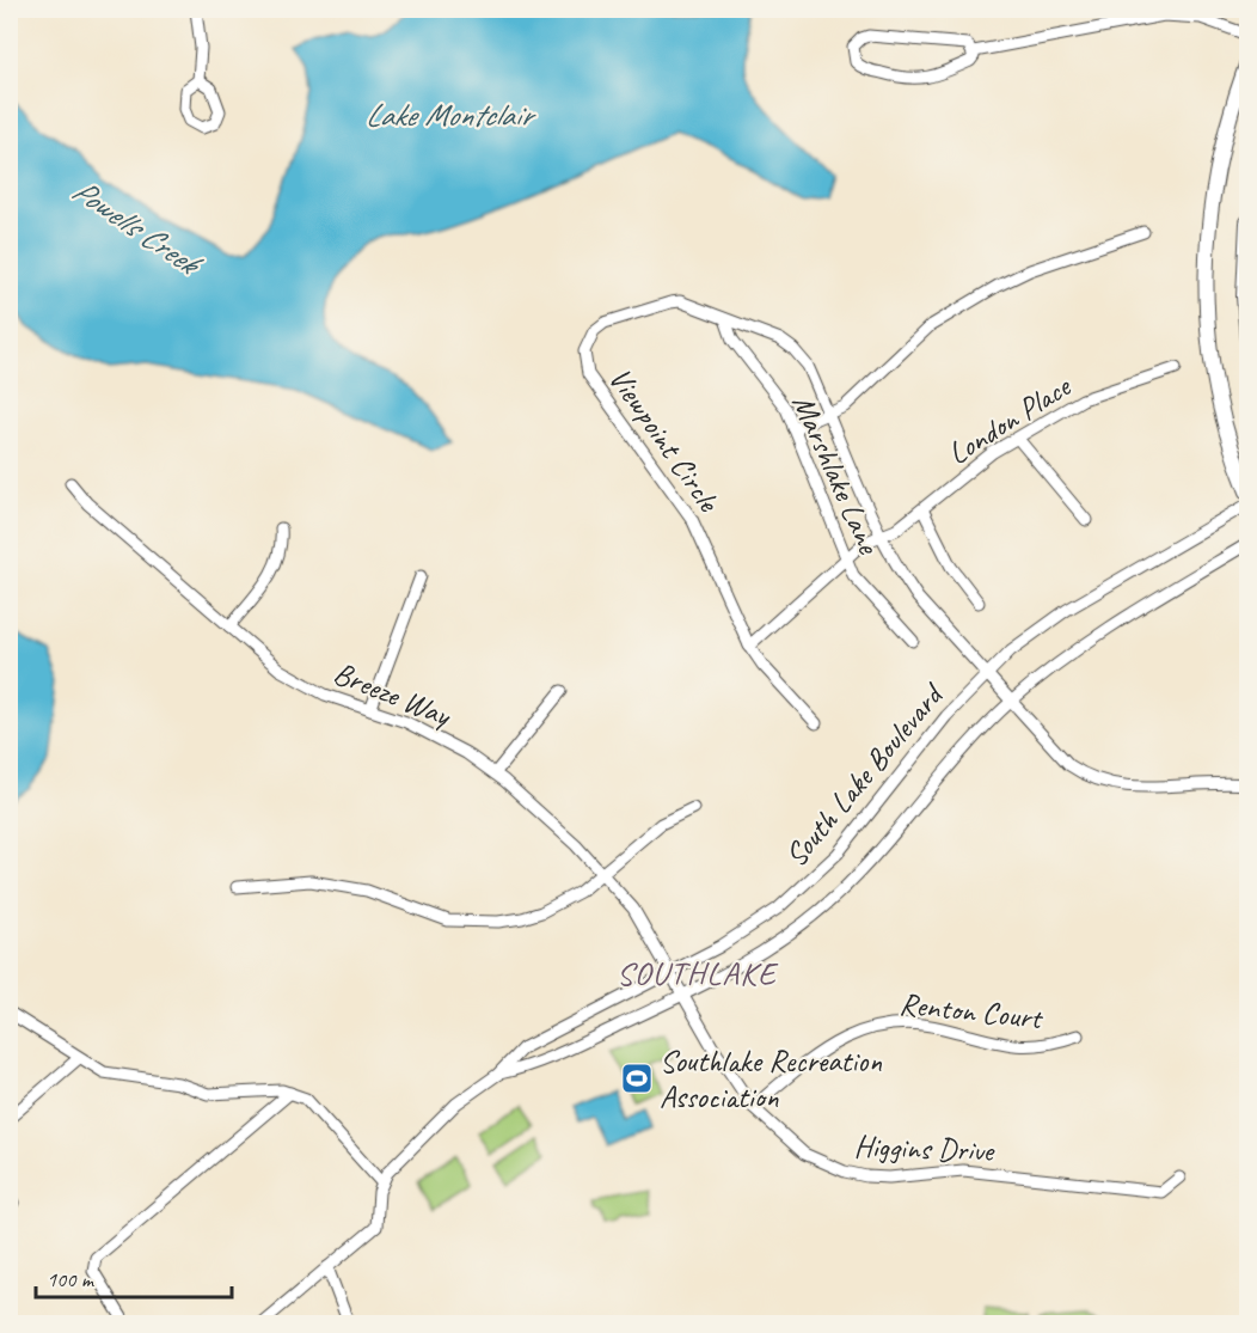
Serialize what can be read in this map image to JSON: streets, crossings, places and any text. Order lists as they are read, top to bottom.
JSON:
{
  "streets": {
    "street": [
      "London Place",
      "Viewpoint Circle",
      "Marshlake Lane",
      "Breeze Way",
      "South Lake Boulevard",
      "Renton Court",
      "Higgins Drive"
    ]
  },
  "crossings": [
    ["London Place", "Viewpoint Circle"],
    ["Viewpoint Circle", "Marshlake Lane"],
    ["Viewpoint Circle", "South Lake Boulevard"],
    ["Breeze Way", "South Lake Boulevard"],
    ["Breeze Way", "Higgins Drive"],
    ["South Lake Boulevard", "Higgins Drive"],
    ["Renton Court", "Higgins Drive"]
  ],
  "districts": ["SOUTHLAKE"],
  "water": ["Lake Montclair", "Powells Creek"],
  "places": {
    "sports": ["Southlake Recreation Association"]
  },
  "scale_bar": "100 m"
}
